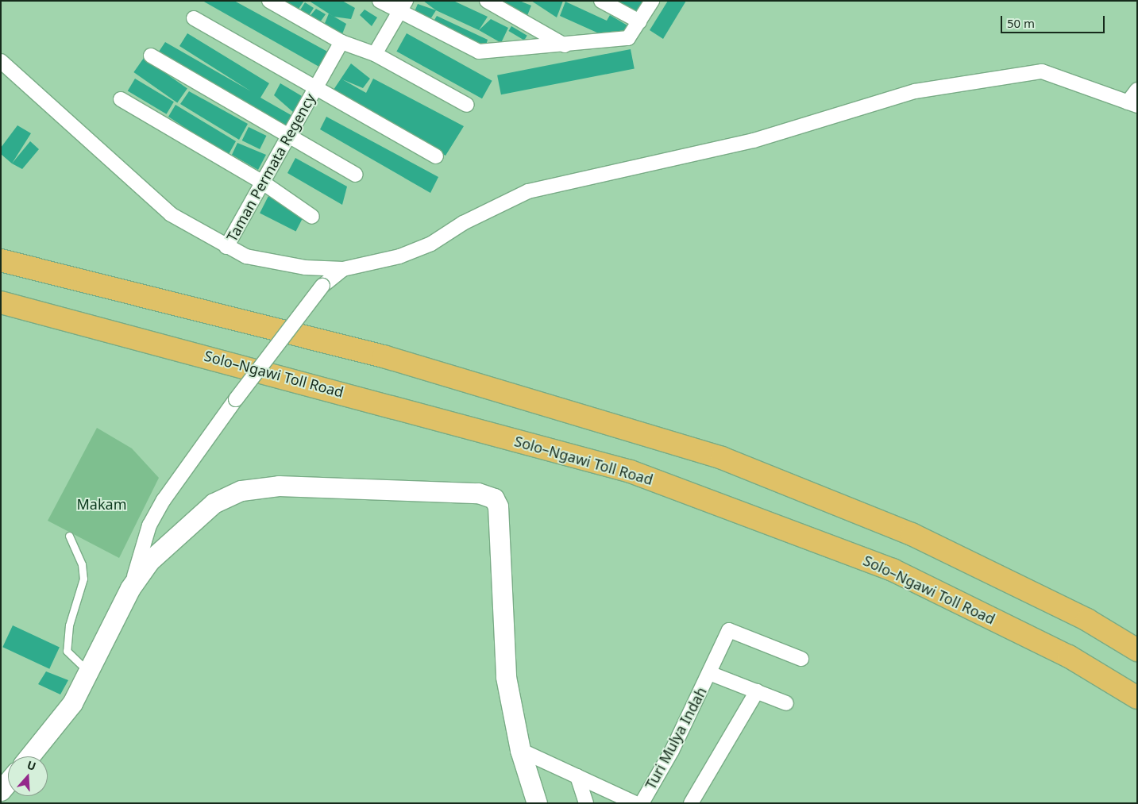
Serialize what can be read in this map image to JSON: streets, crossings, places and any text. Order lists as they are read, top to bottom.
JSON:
{
  "streets": {
    "highway": ["Solo–Ngawi Toll Road"],
    "street": ["Taman Permata Regency", "Turi Mulya Indah"]
  },
  "parks": ["Makam"],
  "scale_bar": "50 m",
  "north": "top"
}
